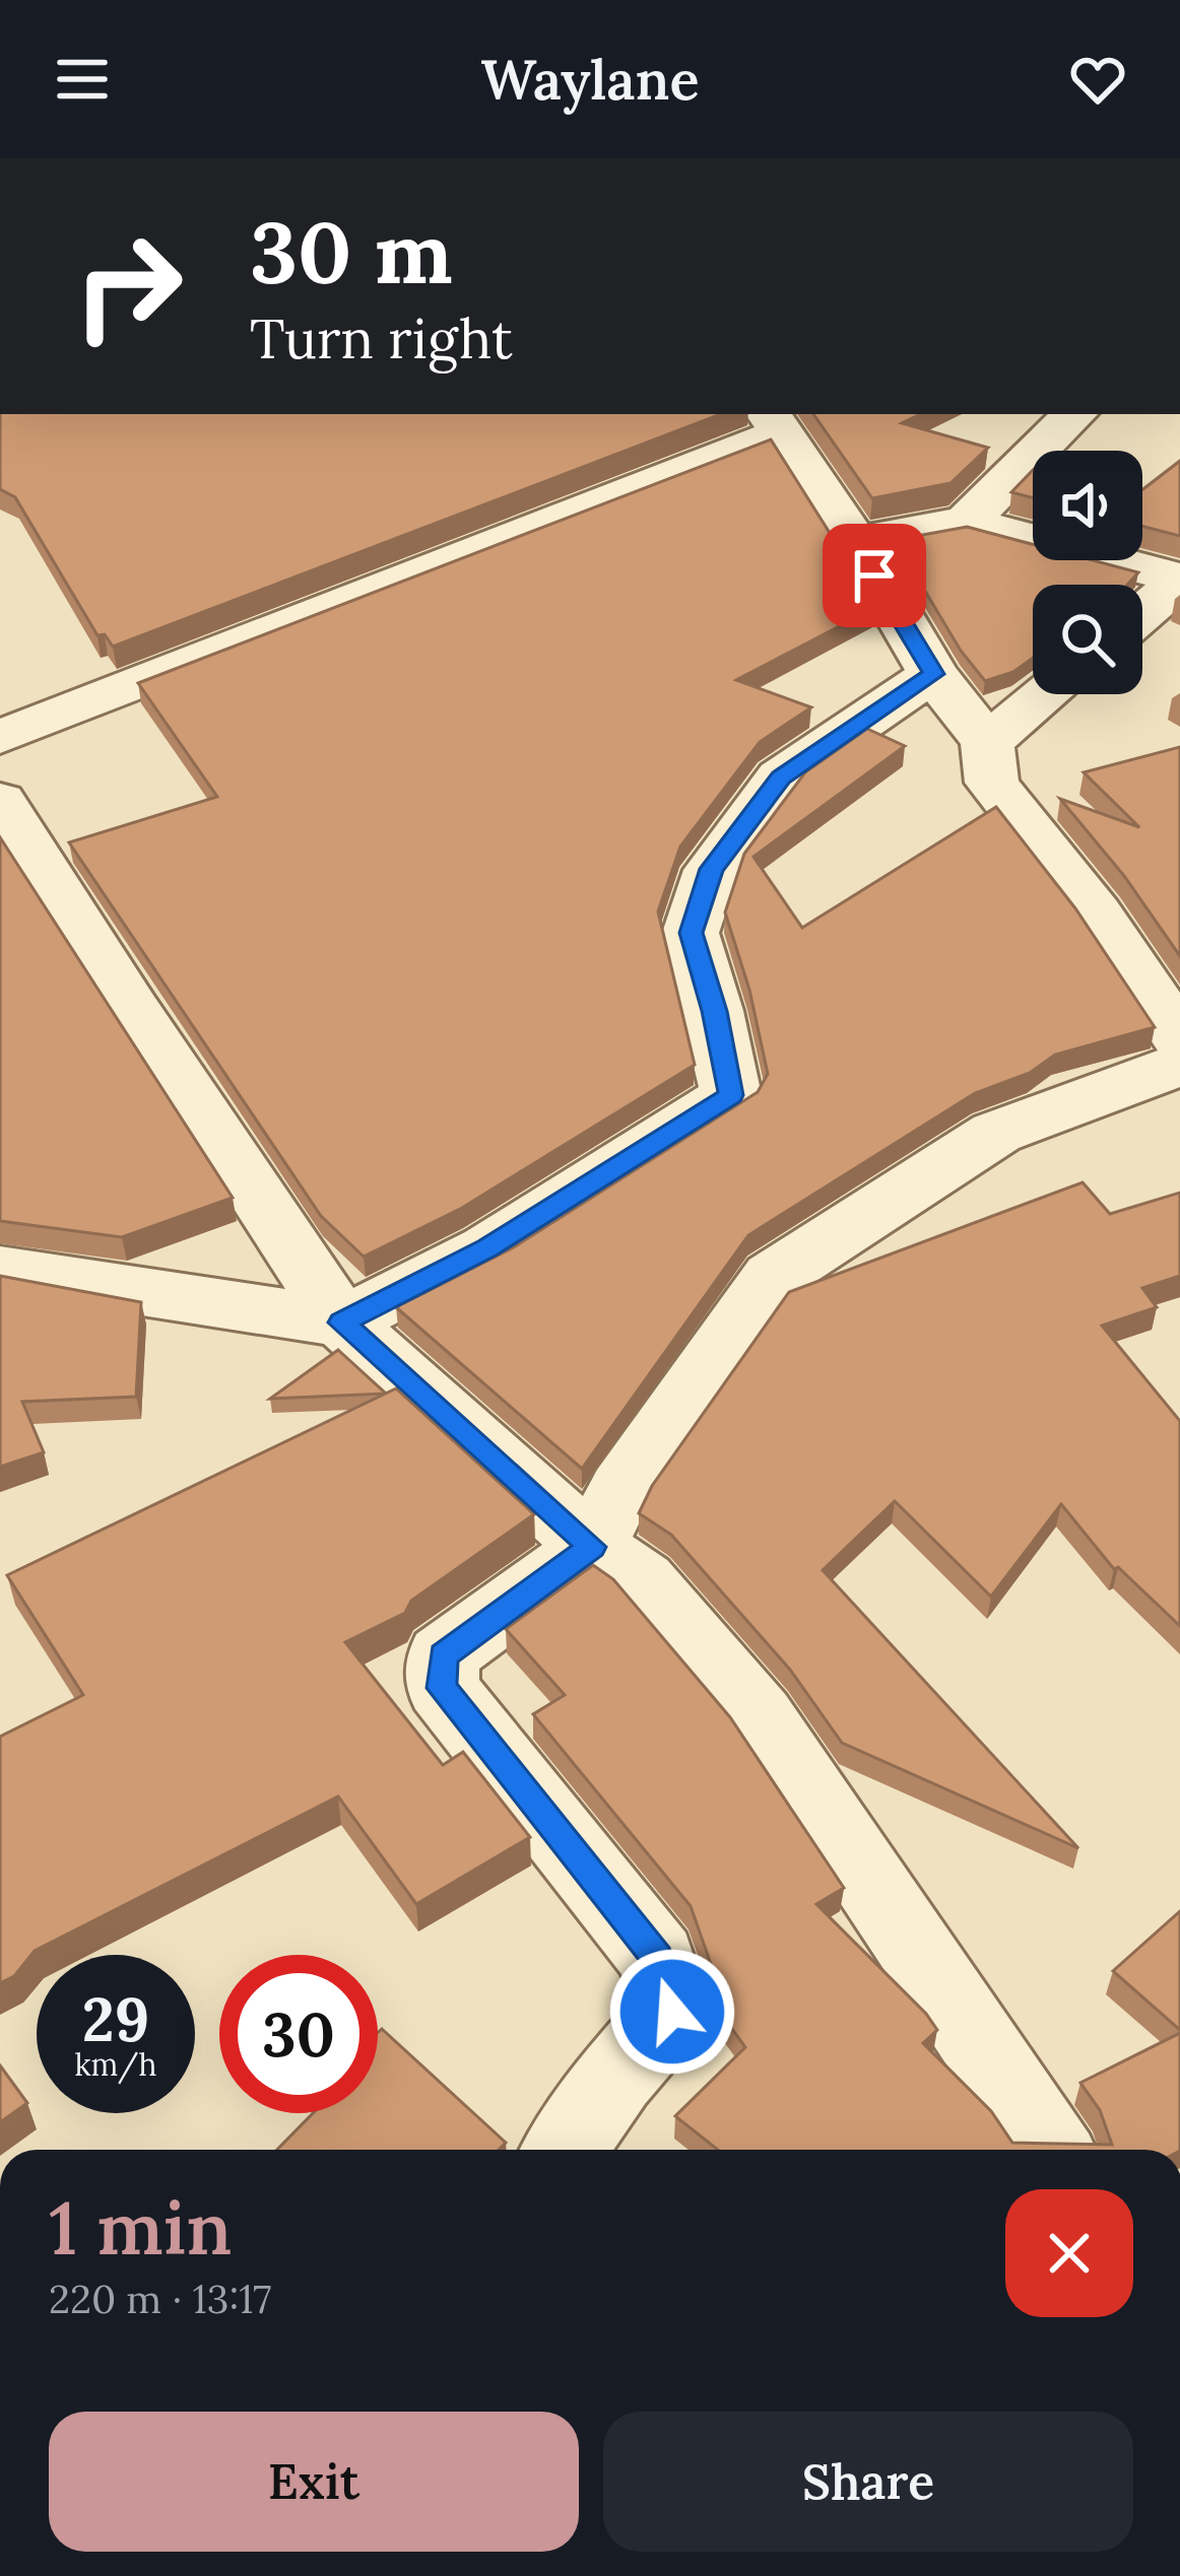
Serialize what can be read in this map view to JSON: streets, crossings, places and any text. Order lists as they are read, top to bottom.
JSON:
{
  "page": {
    "header": "Waylane",
    "turn": ["30 m", "Turn right"],
    "speed": "29 km/h",
    "limit": "30",
    "heading": ["1 min", "220 m · 13:17"],
    "buttons": ["Exit", "Share"]
  }
}
